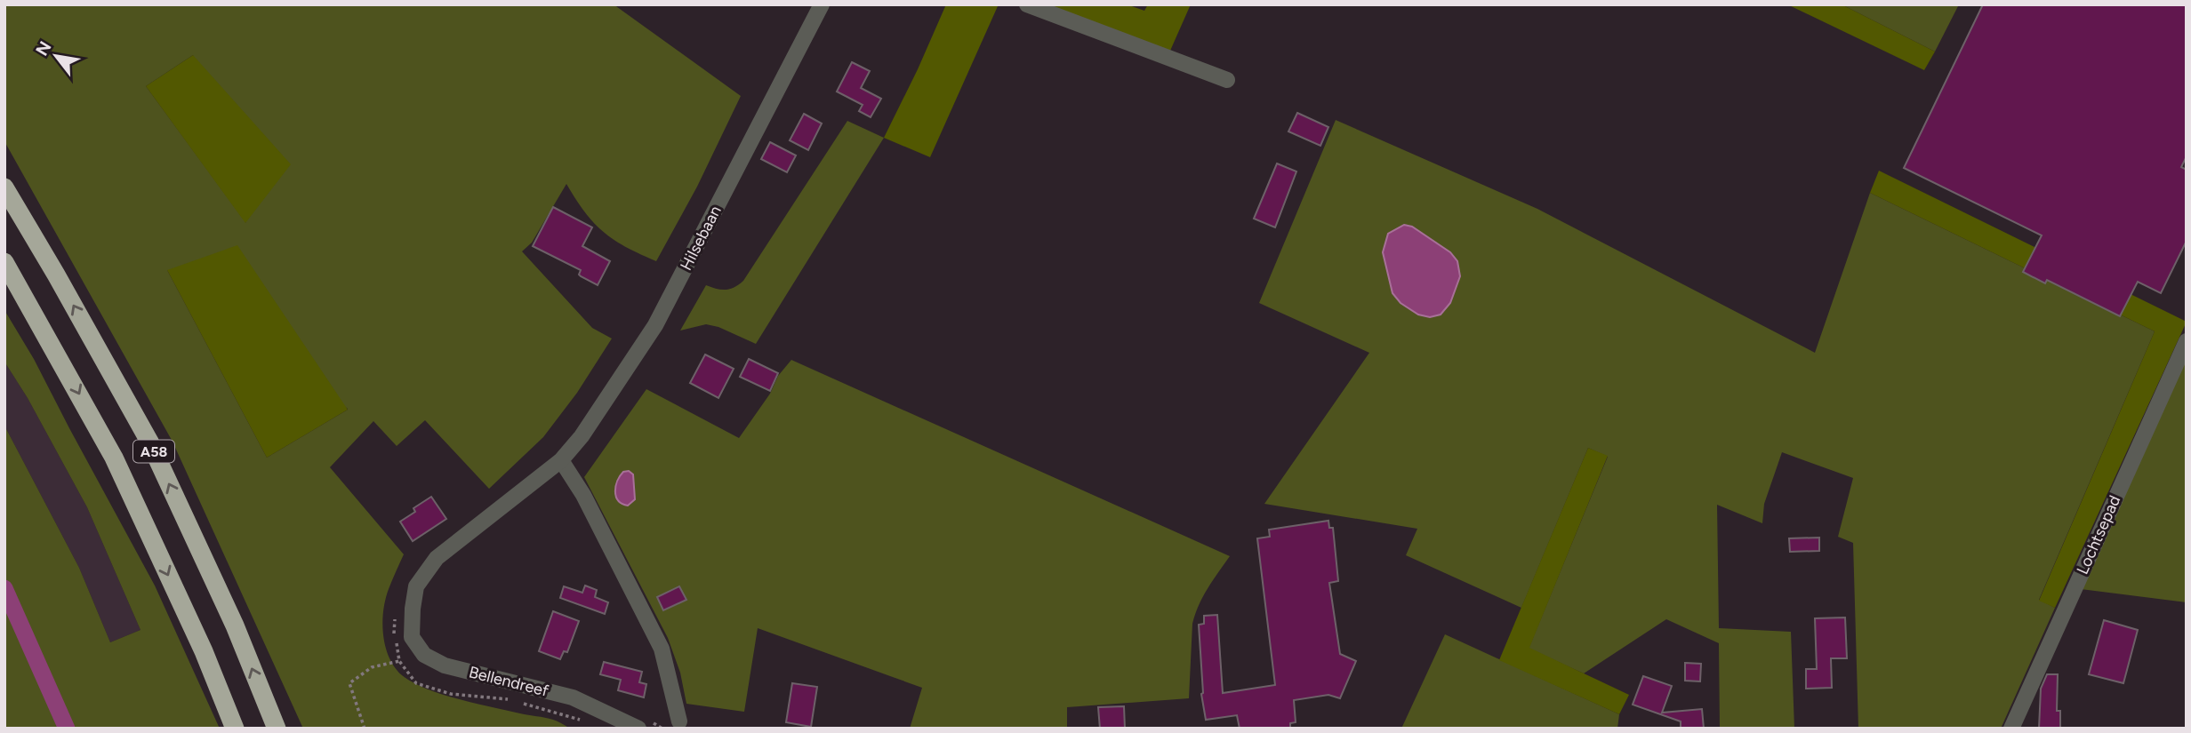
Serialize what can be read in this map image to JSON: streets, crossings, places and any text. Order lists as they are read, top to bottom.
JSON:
{
  "streets": {
    "highway": ["A58"],
    "street": ["Hilsebaan", "Lochtsepad", "Bellendreef"]
  },
  "crossings": [
    ["Hilsebaan", "Bellendreef"]
  ],
  "north": "top left"
}
